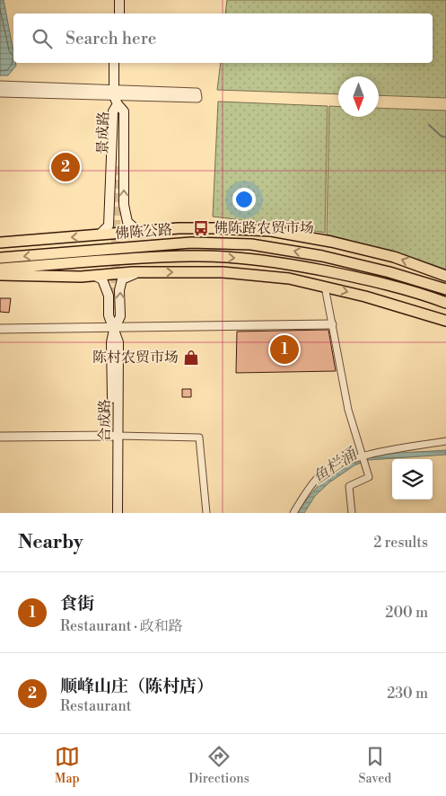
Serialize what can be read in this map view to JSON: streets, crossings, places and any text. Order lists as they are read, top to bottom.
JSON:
{
  "streets": {
    "highway": ["佛陈公路"],
    "main road": ["景成路", "合成路"]
  },
  "water": ["鱼栏涌"],
  "places": {
    "bus stop": ["佛陈路农贸市场"],
    "shop": ["陈村农贸市场"]
  },
  "north": "bottom",
  "page": {
    "search": "Search here",
    "pins": ["2", "1"],
    "heading": ["Nearby", "2 results"],
    "list": [
      {
        "mark": "1",
        "name": "食街",
        "note": "Restaurant · 政和路",
        "value": "200 m"
      },
      {
        "mark": "2",
        "name": "顺峰山庄（陈村店）",
        "note": "Restaurant",
        "value": "230 m"
      }
    ],
    "nav": ["Map", "Directions", "Saved"]
  }
}
